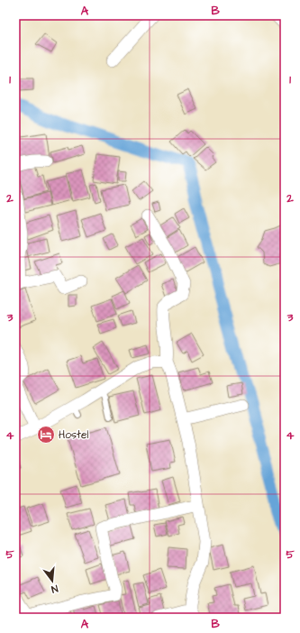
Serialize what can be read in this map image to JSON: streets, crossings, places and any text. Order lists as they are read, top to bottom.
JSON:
{
  "places": {
    "hotel": ["Hostel"]
  },
  "north": "bottom",
  "grid": {
    "columns": ["A", "B"],
    "rows": [
      "1",
      "2",
      "3",
      "4",
      "5"
    ]
  }
}
